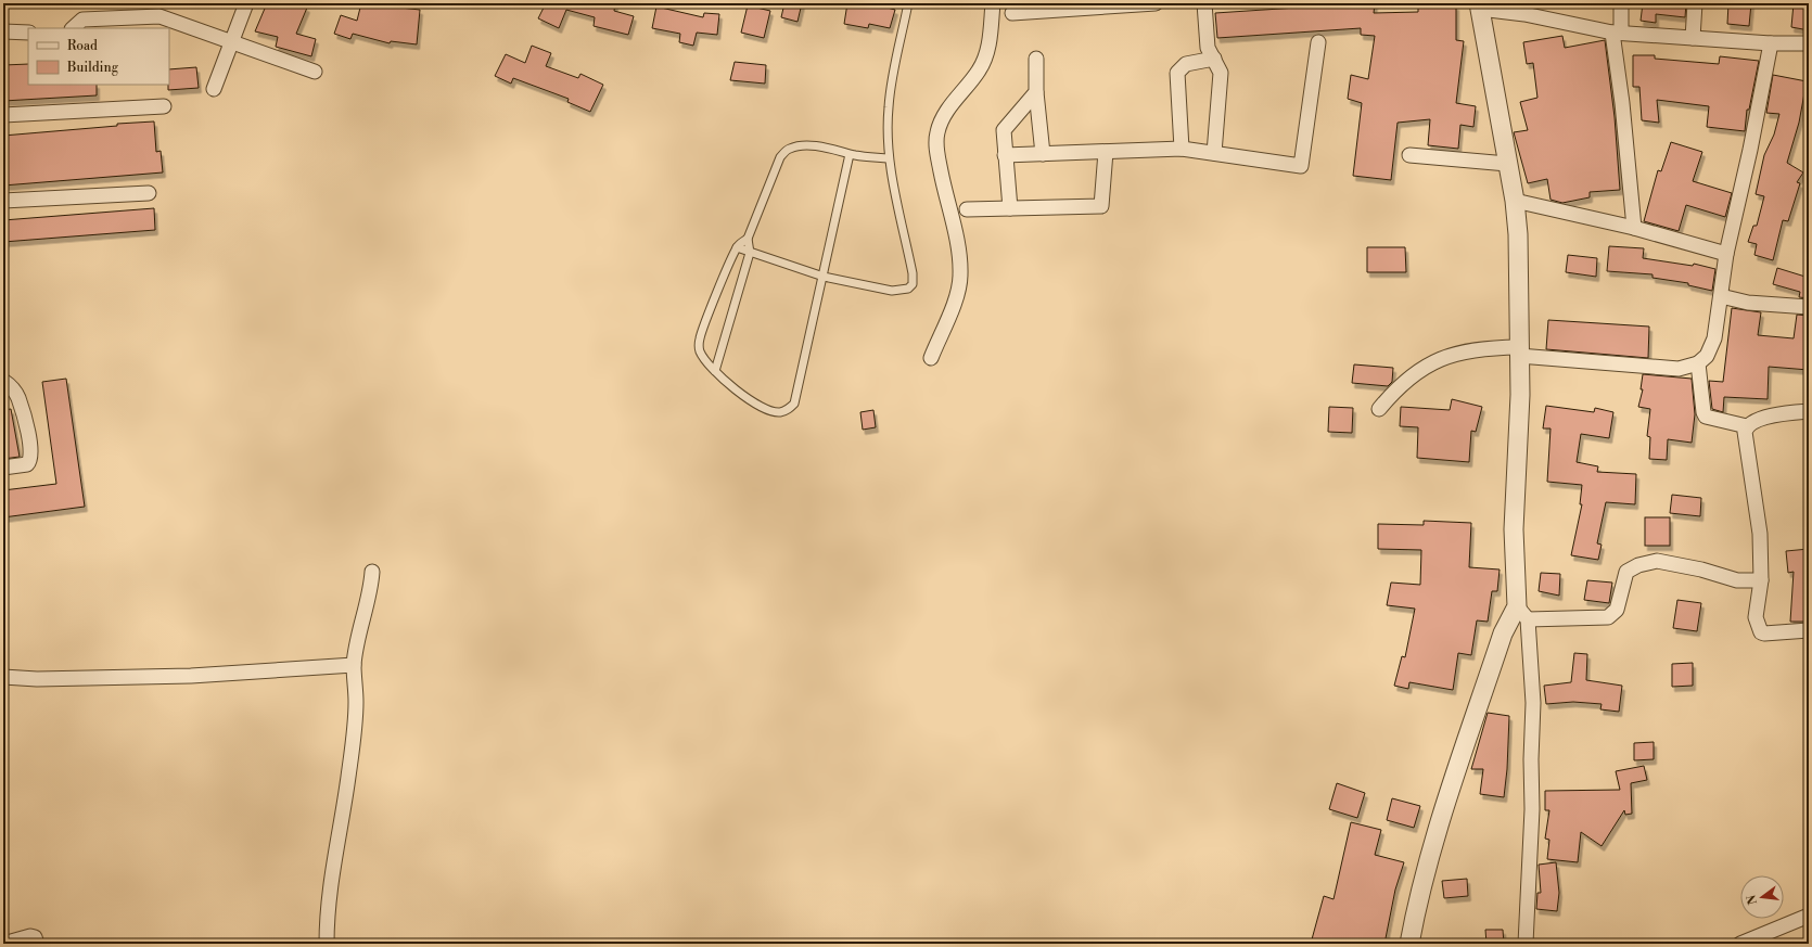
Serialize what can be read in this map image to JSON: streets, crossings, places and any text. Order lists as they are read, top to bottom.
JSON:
{
  "legend": ["Road", "Building"],
  "north": "left"
}
